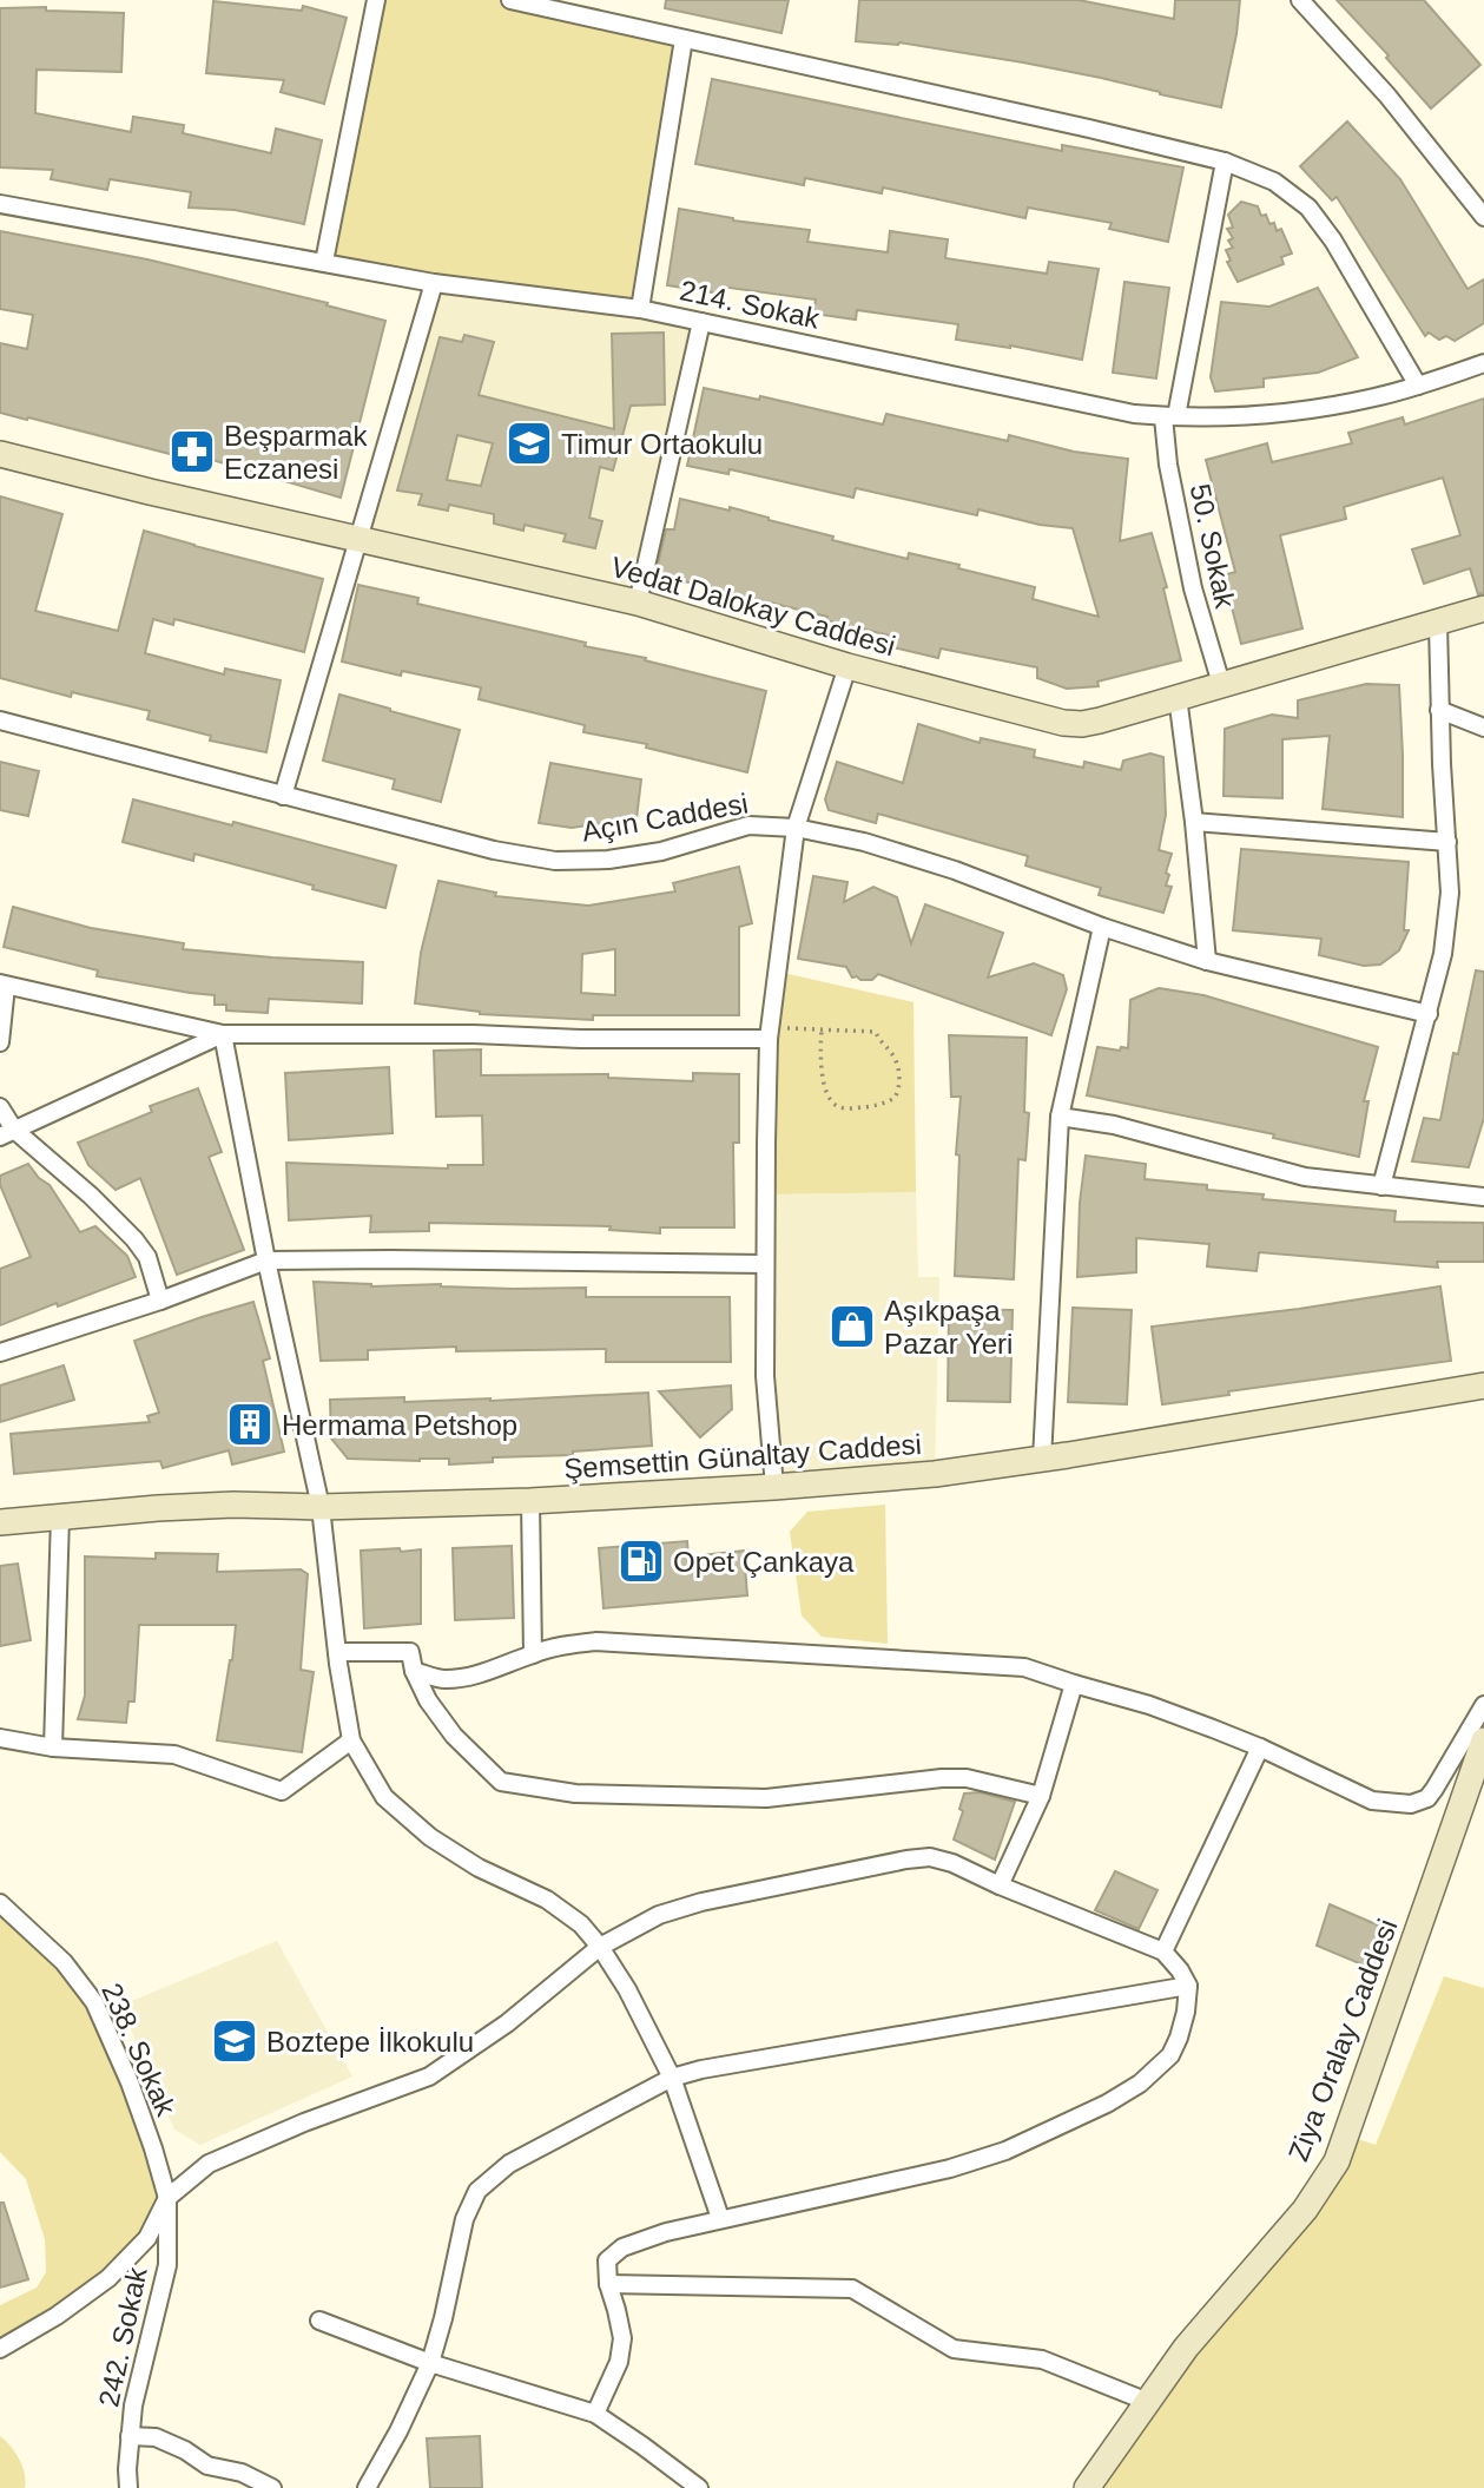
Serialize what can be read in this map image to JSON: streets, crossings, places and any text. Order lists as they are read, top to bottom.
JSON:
{
  "streets": {
    "street": [
      "214. Sokak",
      "50. Sokak",
      "Vedat Dalokay Caddesi",
      "Açın Caddesi",
      "Şemsettin Günaltay Caddesi",
      "Ziya Oralay Caddesi",
      "238. Sokak",
      "242. Sokak"
    ]
  },
  "crossings": [
    ["214. Sokak", "50. Sokak"],
    ["50. Sokak", "Vedat Dalokay Caddesi"],
    ["238. Sokak", "242. Sokak"]
  ],
  "places": {
    "school or university": ["Timur Ortaokulu", "Boztepe İlkokulu"],
    "pharmacy": ["Beşparmak Eczanesi"],
    "shop": ["Aşıkpaşa Pazar Yeri"],
    "building": ["Hermama Petshop"],
    "fuel station": ["Opet Çankaya"]
  }
}
